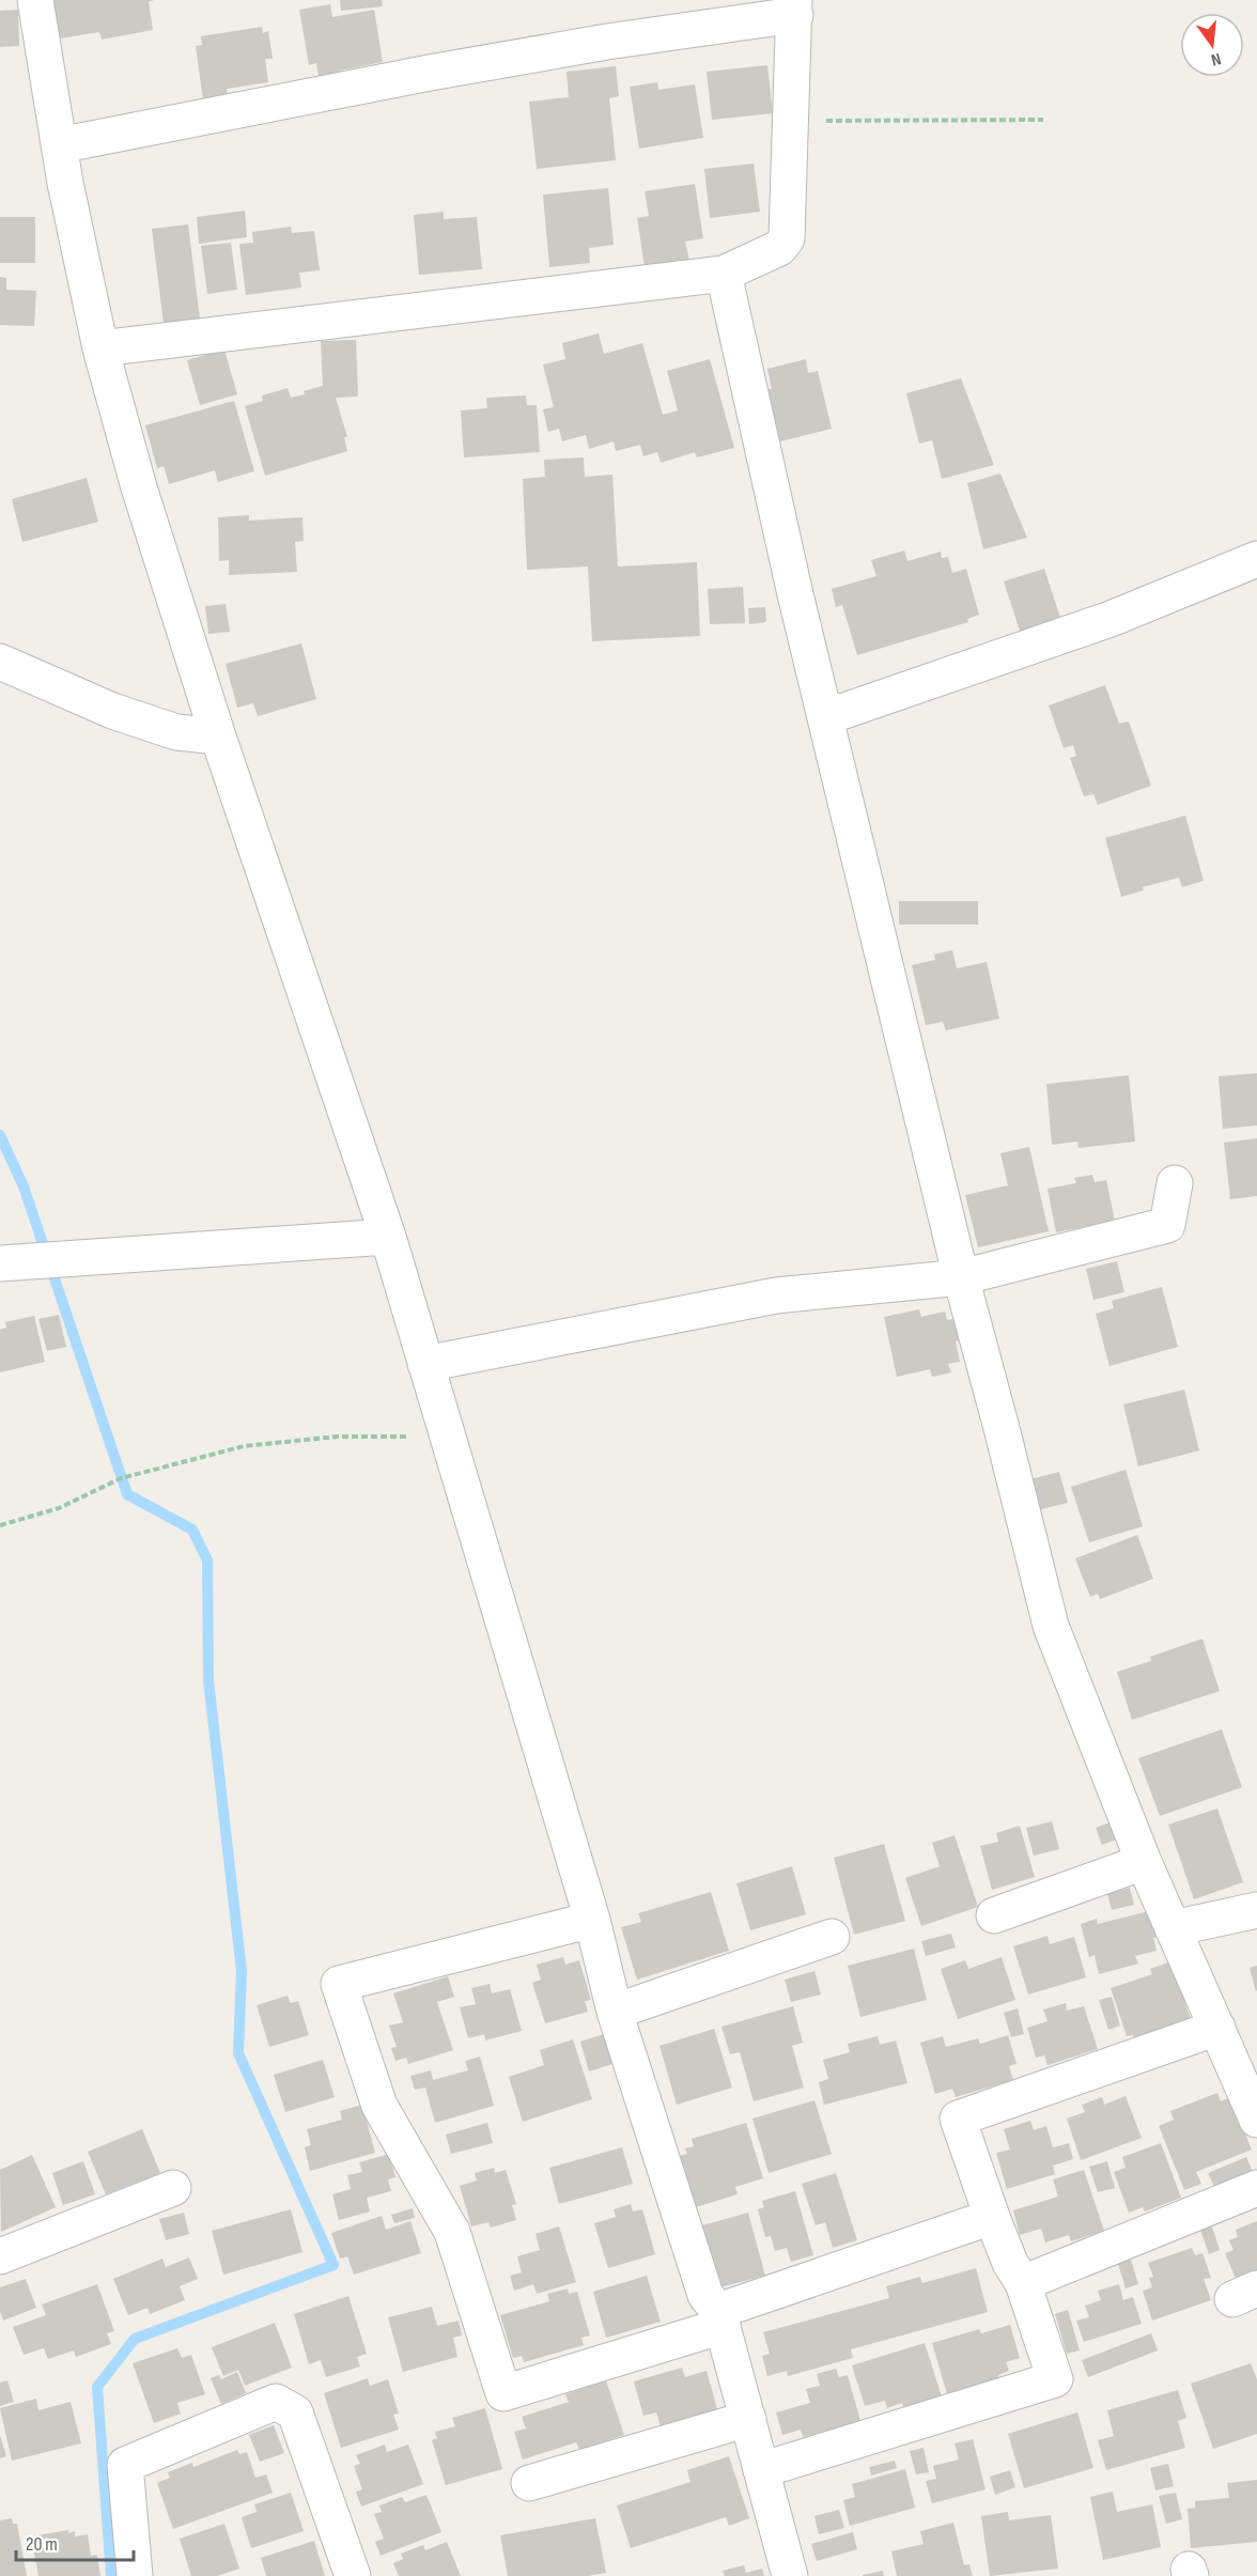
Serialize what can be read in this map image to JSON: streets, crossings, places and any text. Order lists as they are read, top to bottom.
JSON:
{
  "scale_bar": "20 m",
  "north": "bottom"
}
